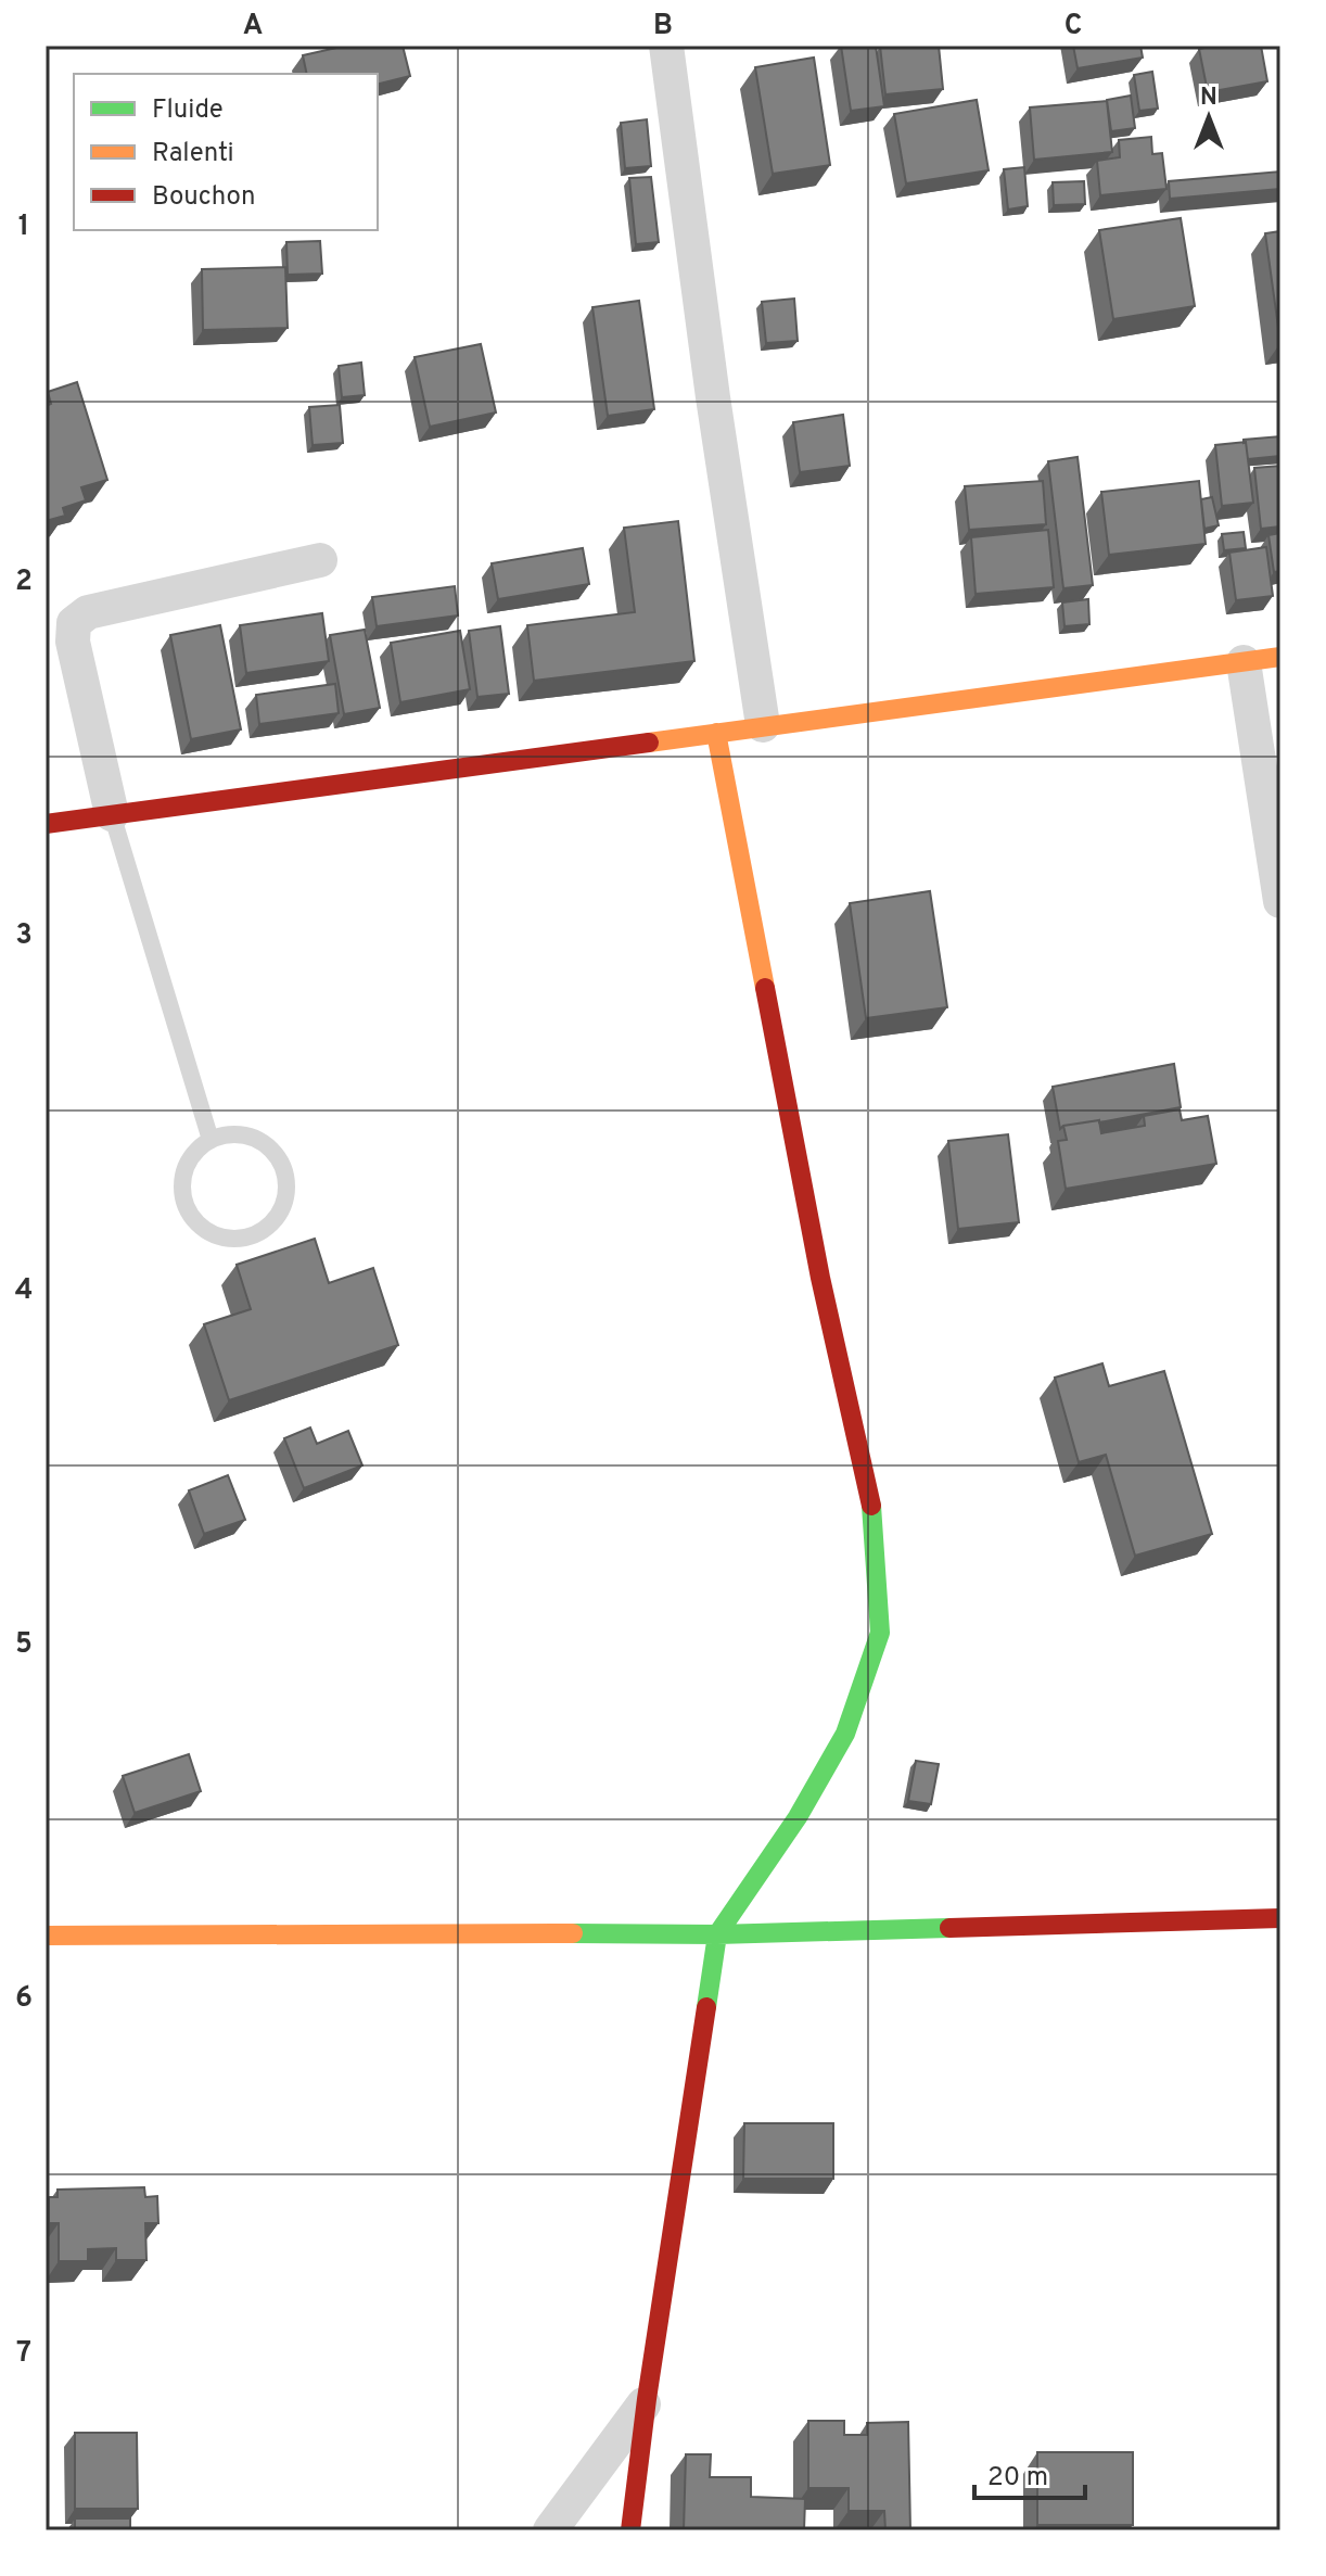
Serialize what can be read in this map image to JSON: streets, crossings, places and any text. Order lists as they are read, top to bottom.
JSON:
{
  "legend": ["Fluide", "Ralenti", "Bouchon"],
  "scale_bar": "20 m",
  "north": "top",
  "grid": {
    "columns": ["A", "B", "C"],
    "rows": [
      "1",
      "2",
      "3",
      "4",
      "5",
      "6",
      "7"
    ]
  }
}
